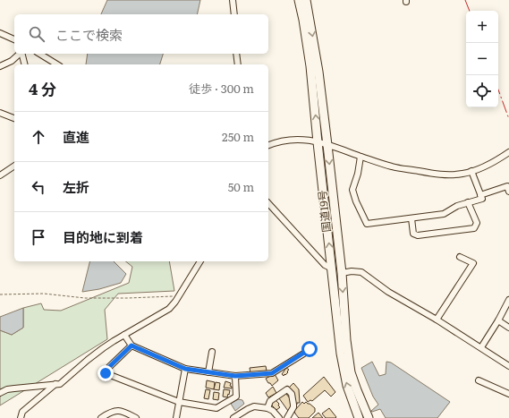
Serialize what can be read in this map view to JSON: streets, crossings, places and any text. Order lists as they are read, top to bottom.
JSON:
{
  "streets": {
    "highway": ["国道19号"]
  },
  "page": {
    "map_buttons": ["+", "−"],
    "search": "ここで検索",
    "heading": ["4 分", "徒歩 · 300 m"],
    "list": [
      ["直進", "250 m"],
      ["左折", "50 m"],
      "目的地に到着"
    ]
  }
}
